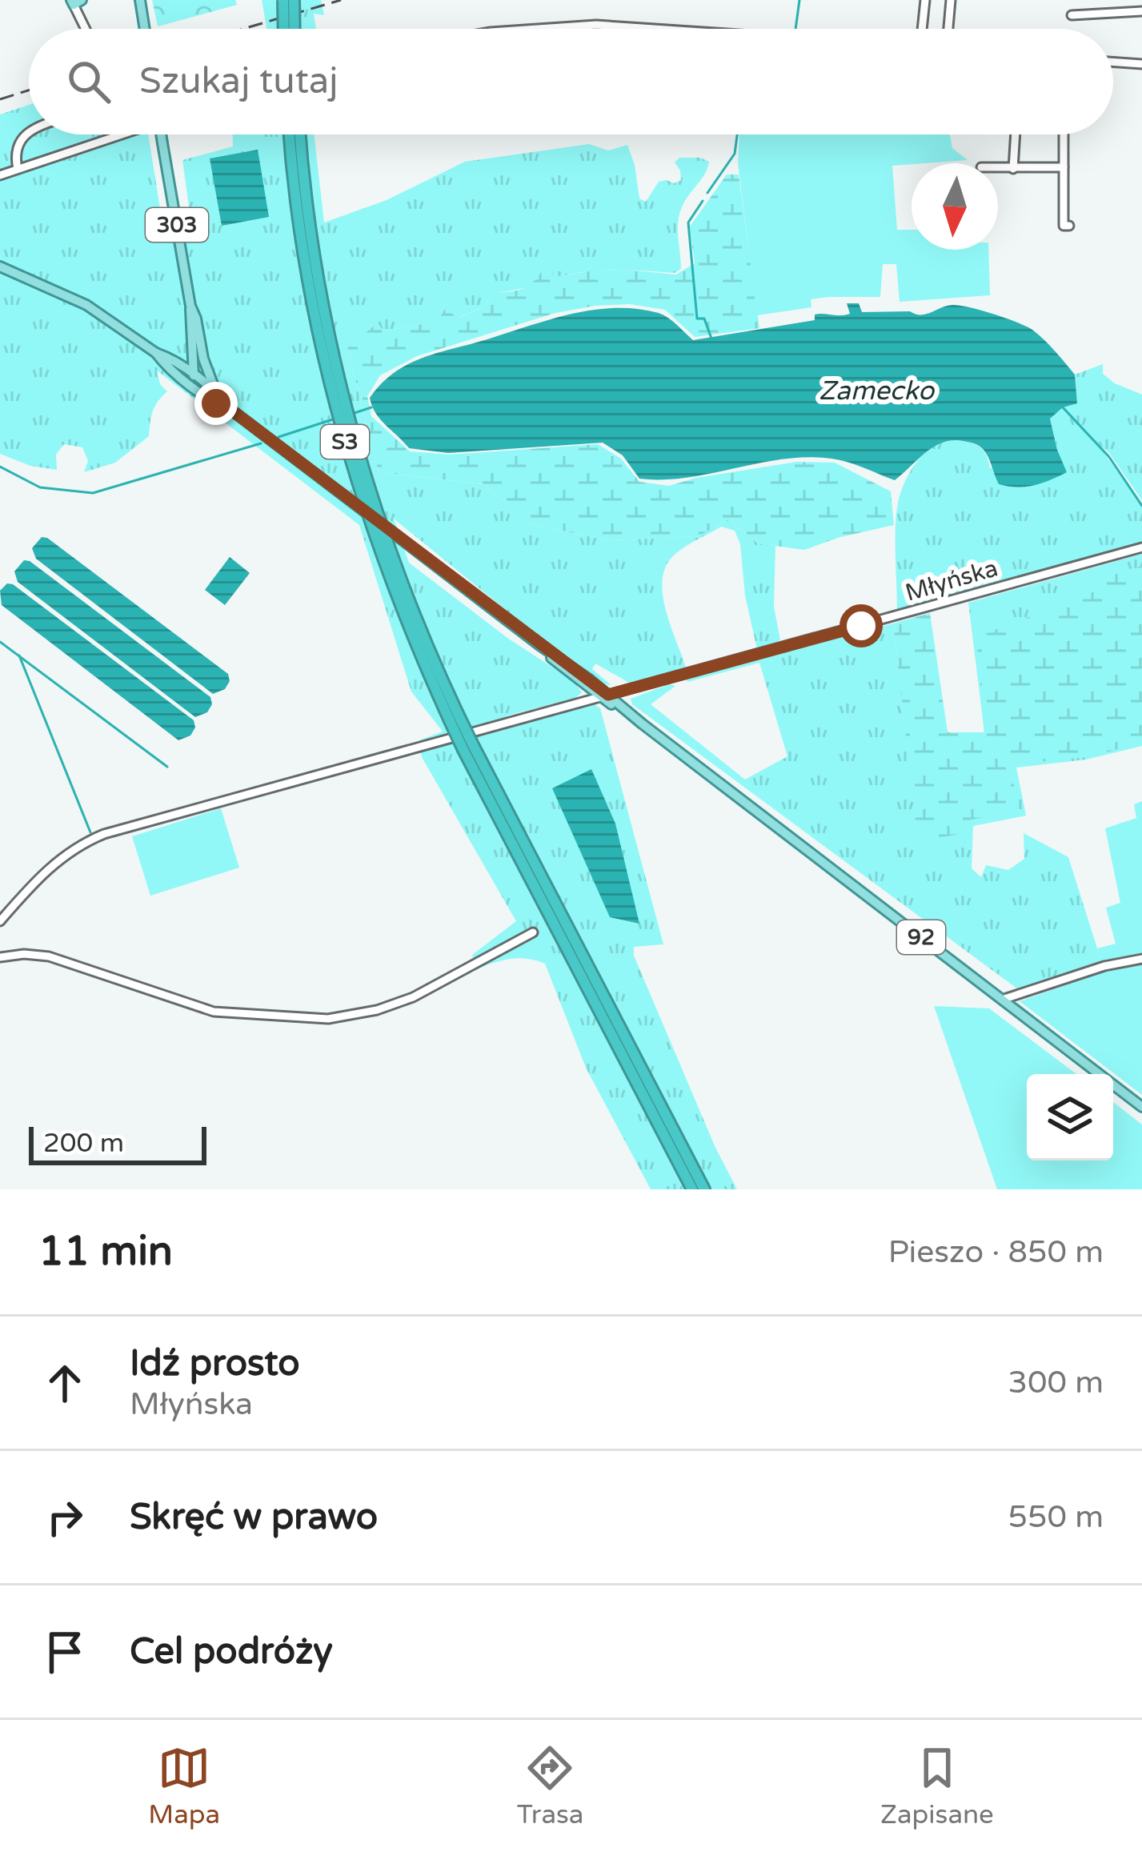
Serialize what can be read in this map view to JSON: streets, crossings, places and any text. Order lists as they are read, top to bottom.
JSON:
{
  "streets": {
    "highway": ["S3"],
    "main road": ["303", "92"],
    "street": ["Młyńska"]
  },
  "crossings": [
    ["303", "92"],
    ["Młyńska", "92"]
  ],
  "water": ["Zamecko"],
  "scale_bar": "200 m",
  "north": "bottom",
  "page": {
    "search": "Szukaj tutaj",
    "scale": "200 m",
    "heading": ["11 min", "Pieszo · 850 m"],
    "list": [
      ["Idź prosto", "Młyńska", "300 m"],
      ["Skręć w prawo", "550 m"],
      "Cel podróży"
    ],
    "nav": ["Mapa", "Trasa", "Zapisane"]
  }
}
